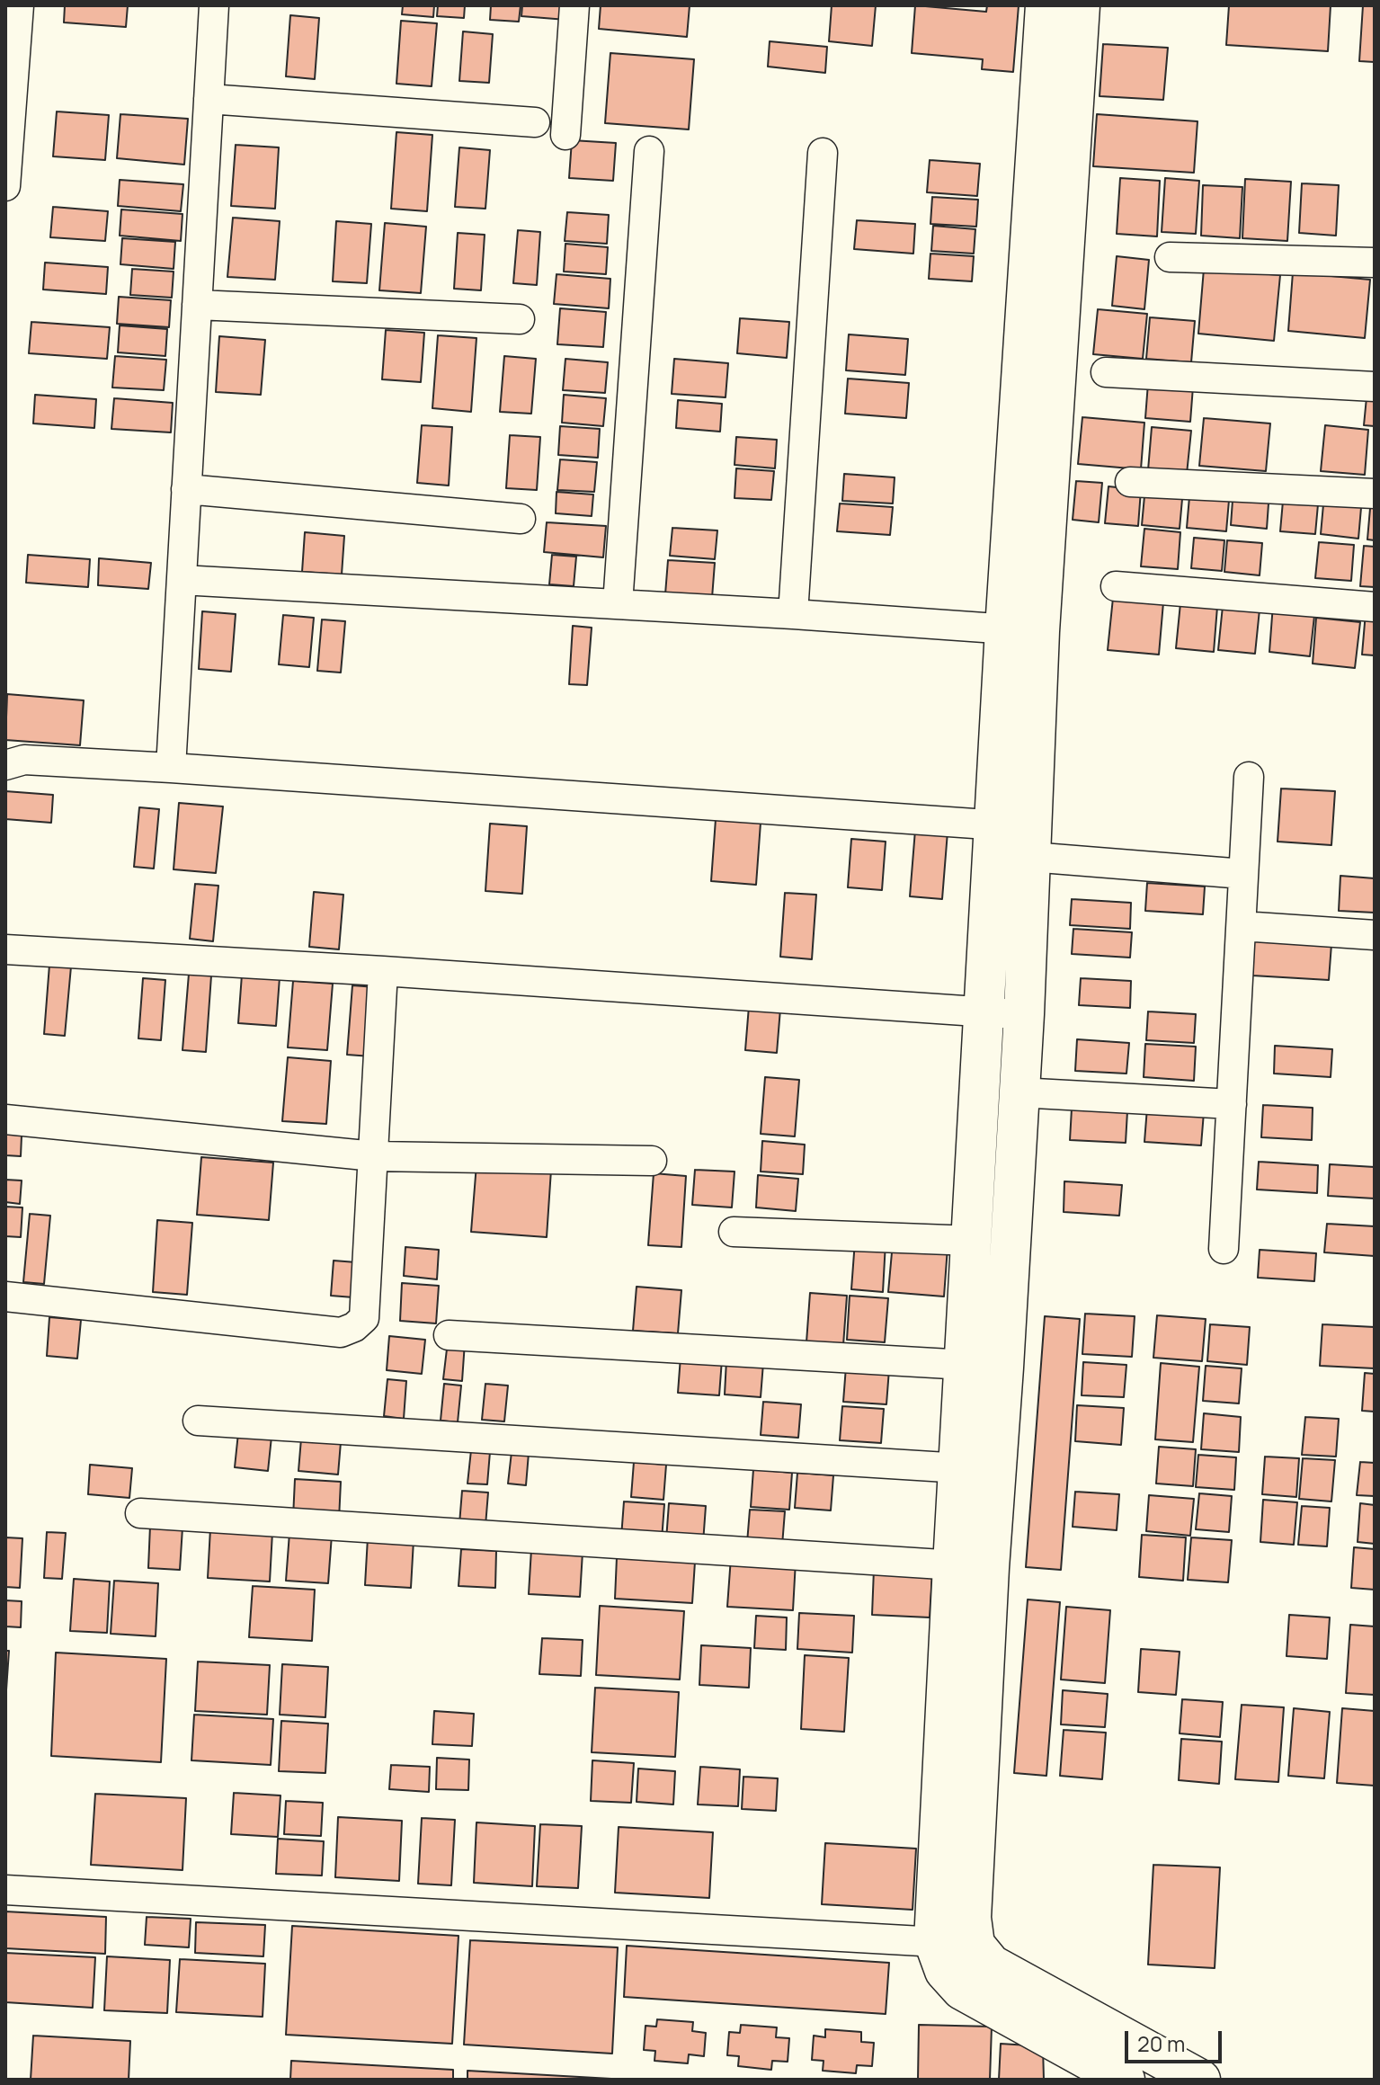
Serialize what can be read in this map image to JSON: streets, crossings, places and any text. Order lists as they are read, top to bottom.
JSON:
{
  "scale_bar": "20 m"
}
